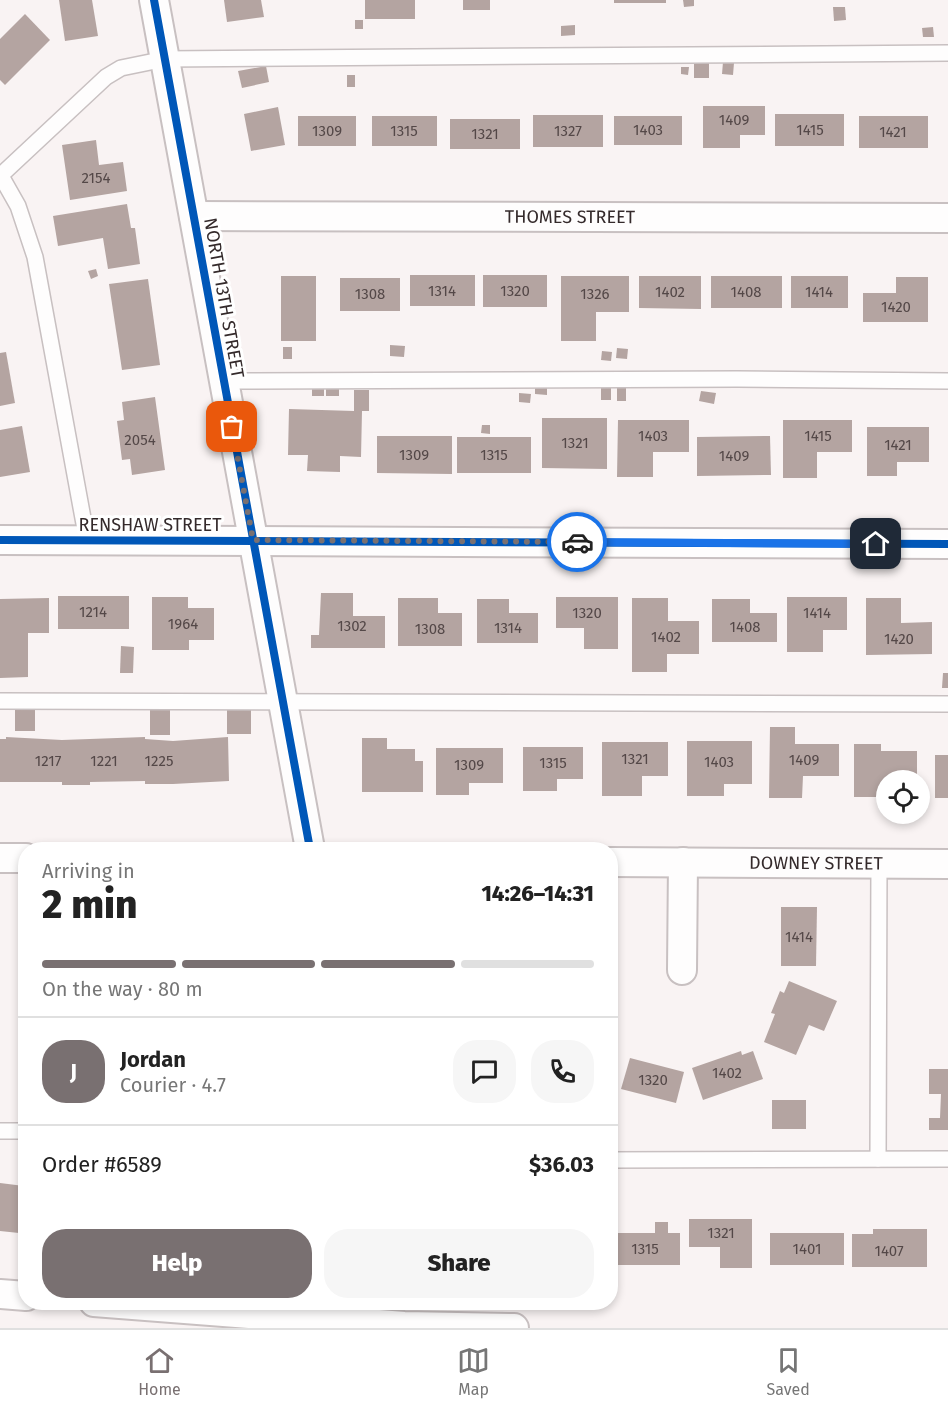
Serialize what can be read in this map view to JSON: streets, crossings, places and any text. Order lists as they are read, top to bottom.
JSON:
{
  "streets": {
    "street": [
      "THOMES STREET",
      "NORTH 13TH STREET",
      "RENSHAW STREET",
      "DOWNEY STREET"
    ]
  },
  "crossings": [
    ["THOMES STREET", "NORTH 13TH STREET"],
    ["NORTH 13TH STREET", "RENSHAW STREET"]
  ],
  "house_numbers": [
    "1409",
    "1403",
    "1415",
    "1309",
    "1315",
    "1327",
    "1421",
    "1321",
    "2154",
    "1314",
    "1320",
    "1402",
    "1408",
    "1414",
    "1308",
    "1326",
    "1420",
    "1403",
    "1415",
    "2054",
    "1321",
    "1421",
    "1309",
    "1315",
    "1409",
    "1214",
    "1320",
    "1414",
    "1964",
    "1302",
    "1408",
    "1314",
    "1308",
    "1402",
    "1420",
    "1321",
    "1409",
    "1217",
    "1221",
    "1225",
    "1403",
    "1315",
    "1309",
    "1414",
    "1402",
    "1320",
    "1321",
    "1315",
    "1401",
    "1407"
  ],
  "page": {
    "heading": ["2 min", "Arriving in", "14:26–14:31"],
    "panel": [
      "Jordan",
      "Courier · 4.7",
      "Order #6589",
      "$36.03"
    ],
    "bar": "On the way · 80 m",
    "round": "J",
    "buttons": ["Help", "Share"],
    "tabs": ["Home", "Map", "Saved"]
  }
}
